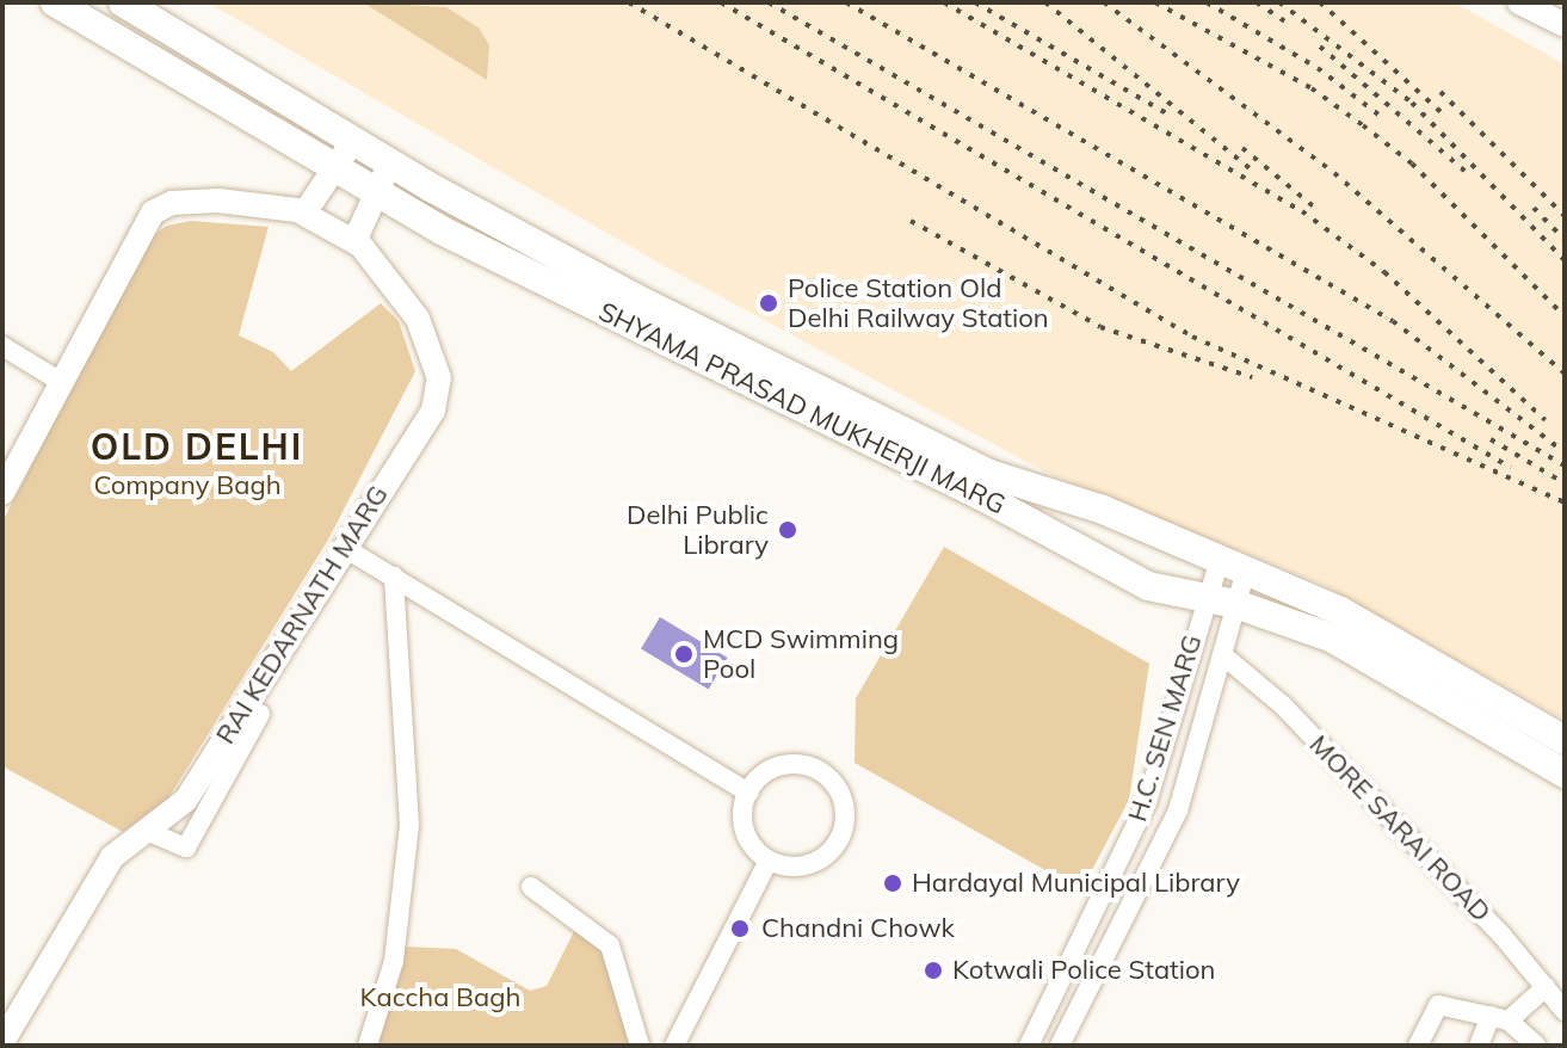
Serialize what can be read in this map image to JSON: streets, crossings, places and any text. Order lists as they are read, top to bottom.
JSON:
{
  "streets": {
    "main road": ["SHYAMA PRASAD MUKHERJI MARG"],
    "street": ["RAI KEDARNATH MARG", "H.C. SEN MARG", "MORE SARAI ROAD"]
  },
  "crossings": [
    ["SHYAMA PRASAD MUKHERJI MARG", "H.C. SEN MARG"],
    ["H.C. SEN MARG", "MORE SARAI ROAD"]
  ],
  "districts": ["OLD DELHI"],
  "parks": ["Company Bagh", "Kaccha Bagh"],
  "places": [
    "Police Station Old Delhi Railway Station",
    "Delhi Public Library",
    "MCD Swimming Pool",
    "Hardayal Municipal Library",
    "Chandni Chowk",
    "Kotwali Police Station"
  ]
}
